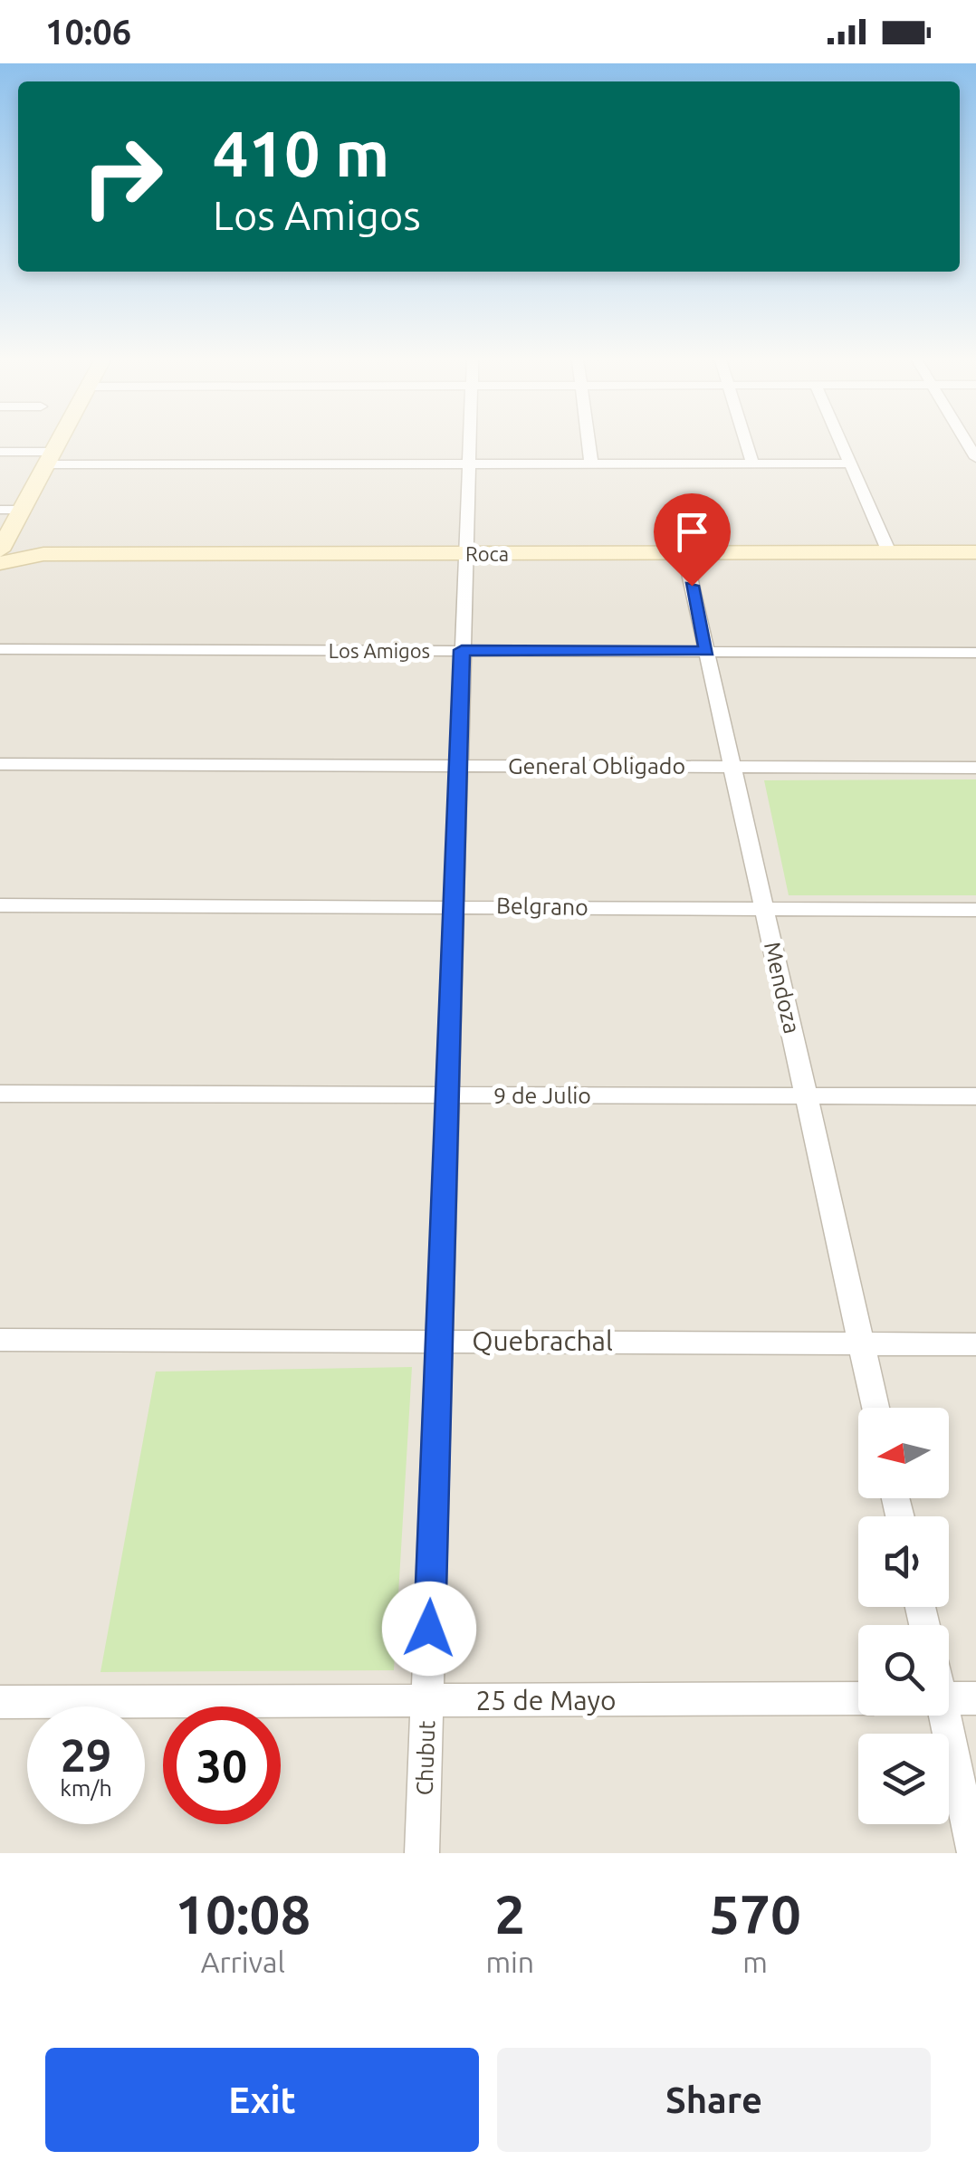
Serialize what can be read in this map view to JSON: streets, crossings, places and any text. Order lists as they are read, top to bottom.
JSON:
{
  "streets": {
    "street": [
      "Roca",
      "Los Amigos",
      "General Obligado",
      "Belgrano",
      "Mendoza",
      "9 de Julio",
      "Quebrachal",
      "25 de Mayo",
      "Chubut"
    ]
  },
  "crossings": [
    ["Roca", "Mendoza"],
    ["Roca", "Chubut"],
    ["Los Amigos", "Mendoza"],
    ["Los Amigos", "Chubut"],
    ["General Obligado", "Mendoza"],
    ["General Obligado", "Chubut"],
    ["Belgrano", "Mendoza"],
    ["Belgrano", "Chubut"],
    ["Mendoza", "9 de Julio"],
    ["Mendoza", "Quebrachal"],
    ["9 de Julio", "Chubut"],
    ["Quebrachal", "Chubut"],
    ["25 de Mayo", "Chubut"]
  ],
  "north": "left",
  "page": {
    "status": "10:06",
    "turn": ["410 m", "Los Amigos"],
    "speed": "29 km/h",
    "limit": "30",
    "eta": [
      "10:08",
      "Arrival",
      "2",
      "min",
      "570",
      "m"
    ],
    "buttons": ["Exit", "Share"]
  }
}
